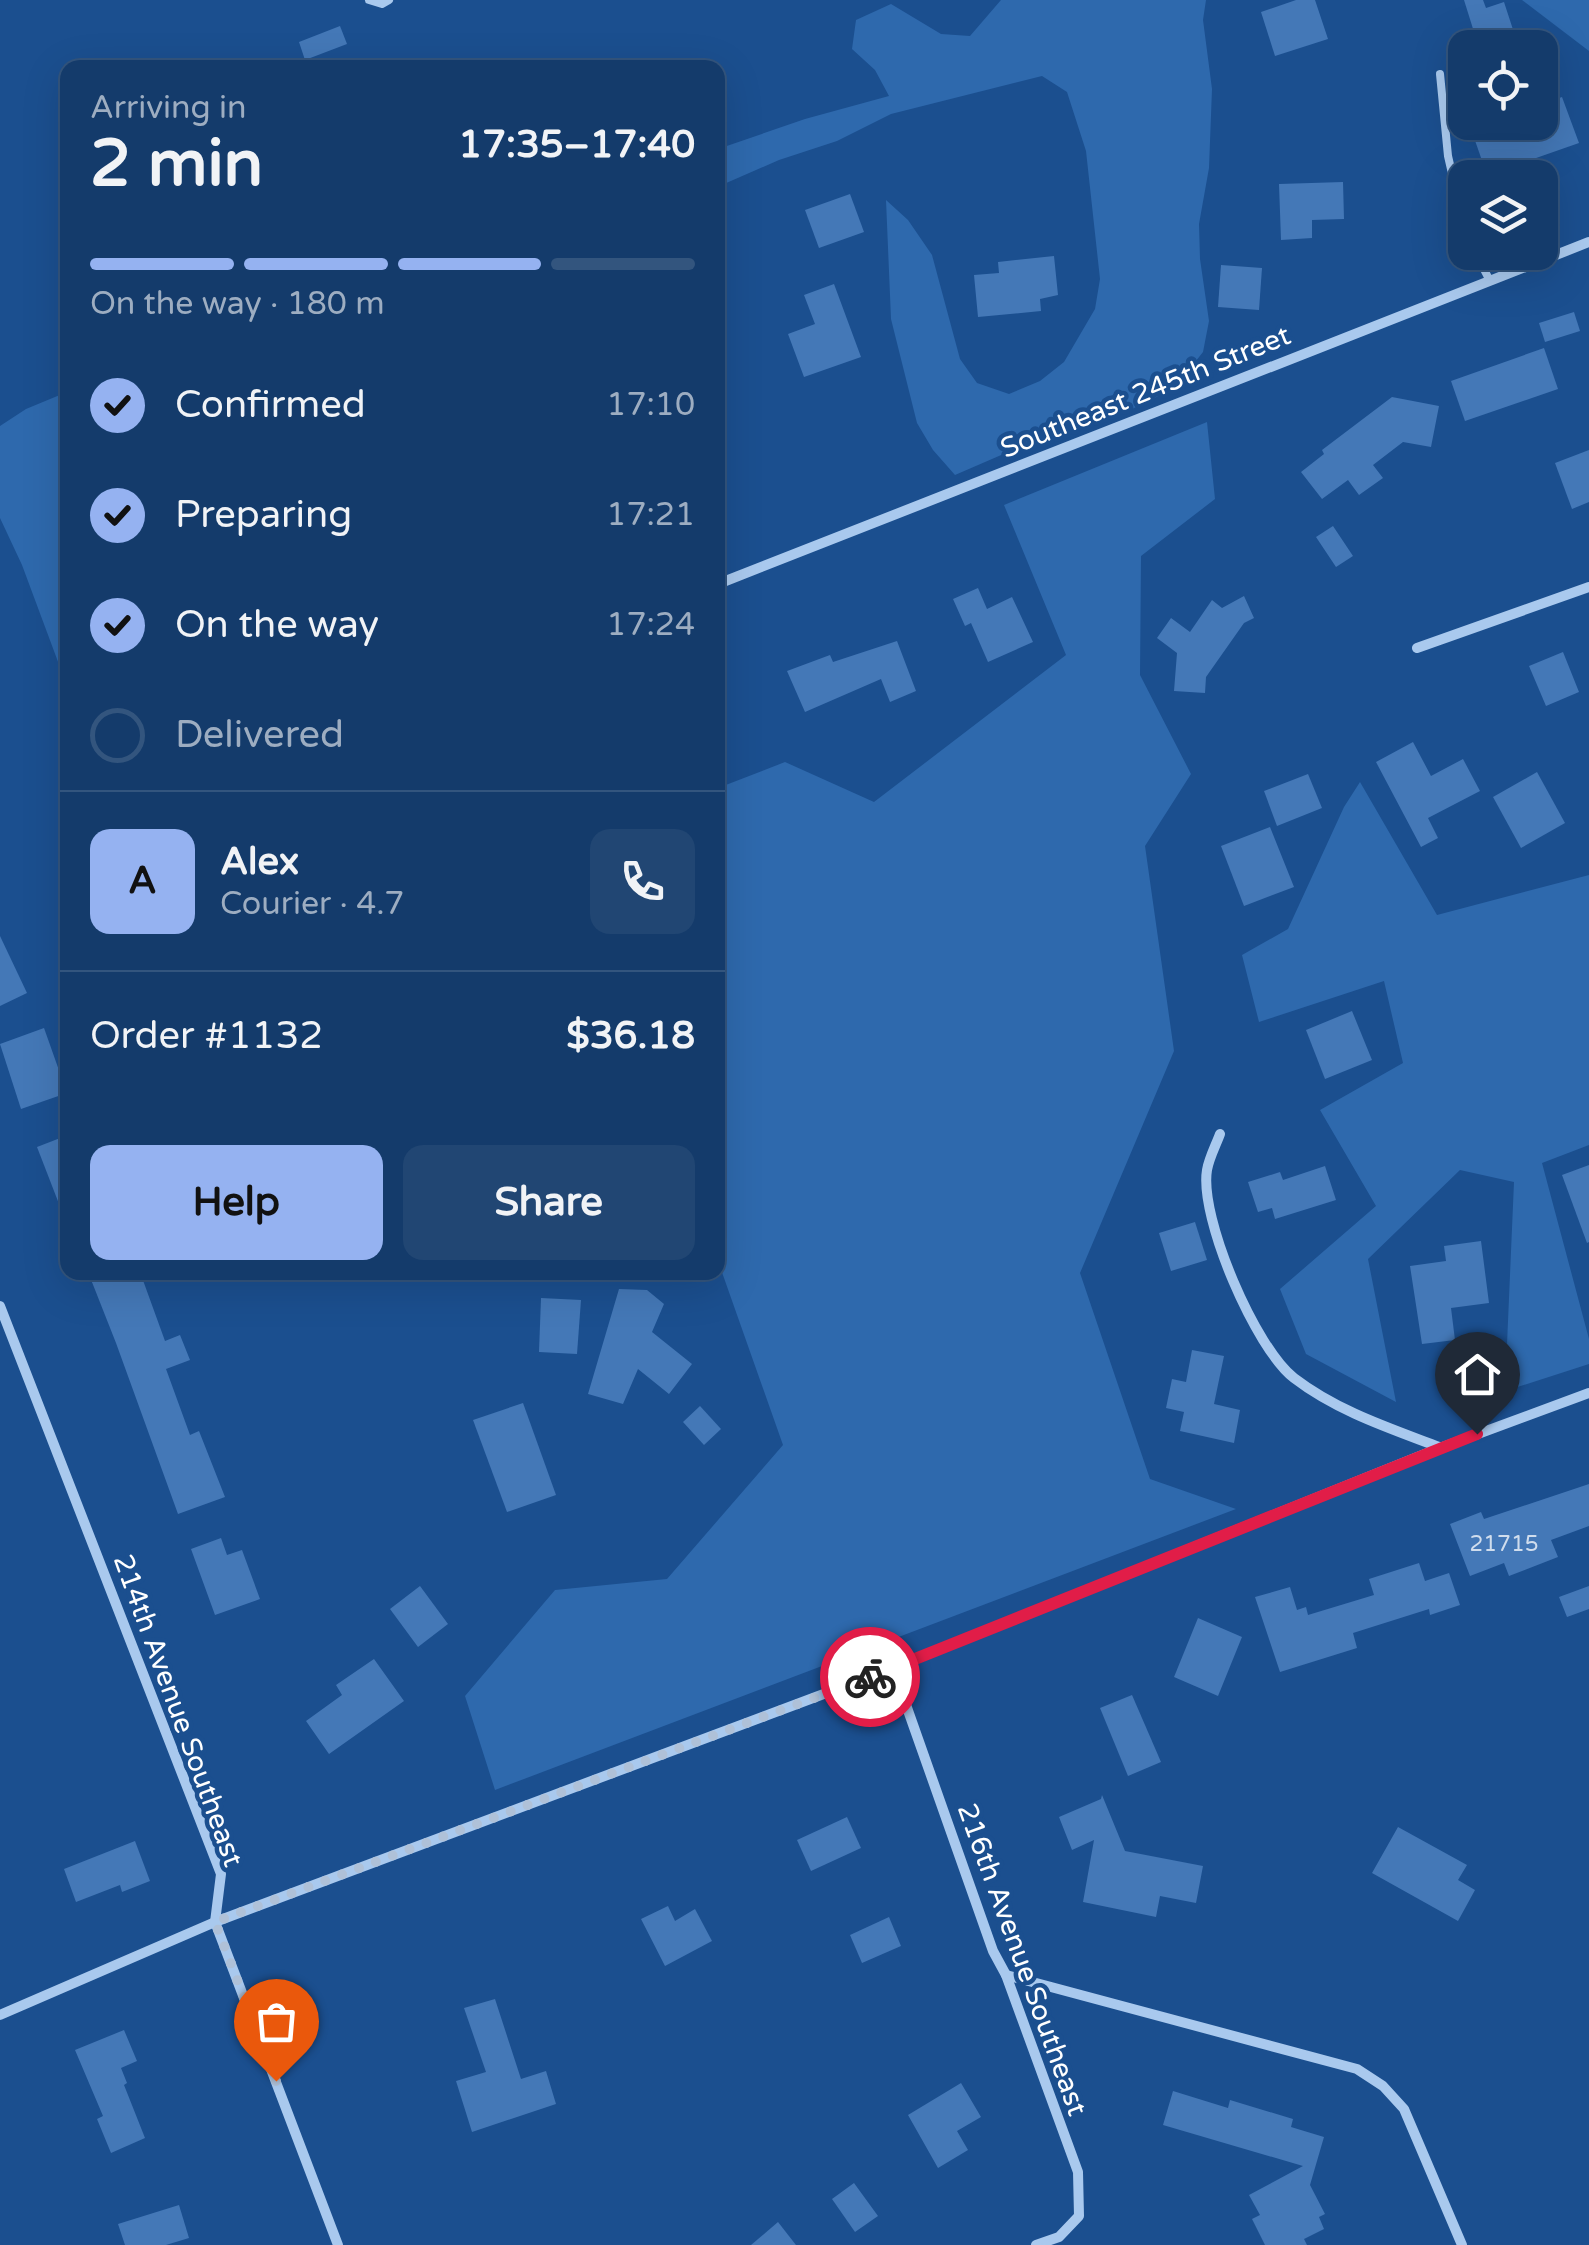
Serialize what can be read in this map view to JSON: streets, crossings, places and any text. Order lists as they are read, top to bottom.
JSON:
{
  "streets": {
    "street": ["Southeast 245th Street", "214th Avenue Southeast", "216th Avenue Southeast"]
  },
  "house_numbers": ["21715"],
  "page": {
    "heading": ["2 min", "Arriving in", "17:35–17:40"],
    "panel": [
      "Alex",
      "Courier · 4.7",
      "Order #1132",
      "$36.18"
    ],
    "bar": "On the way · 180 m",
    "list": [
      ["Confirmed", "17:10"],
      ["Preparing", "17:21"],
      ["On the way", "17:24"],
      "Delivered"
    ],
    "round": "A",
    "buttons": ["Help", "Share"]
  }
}
